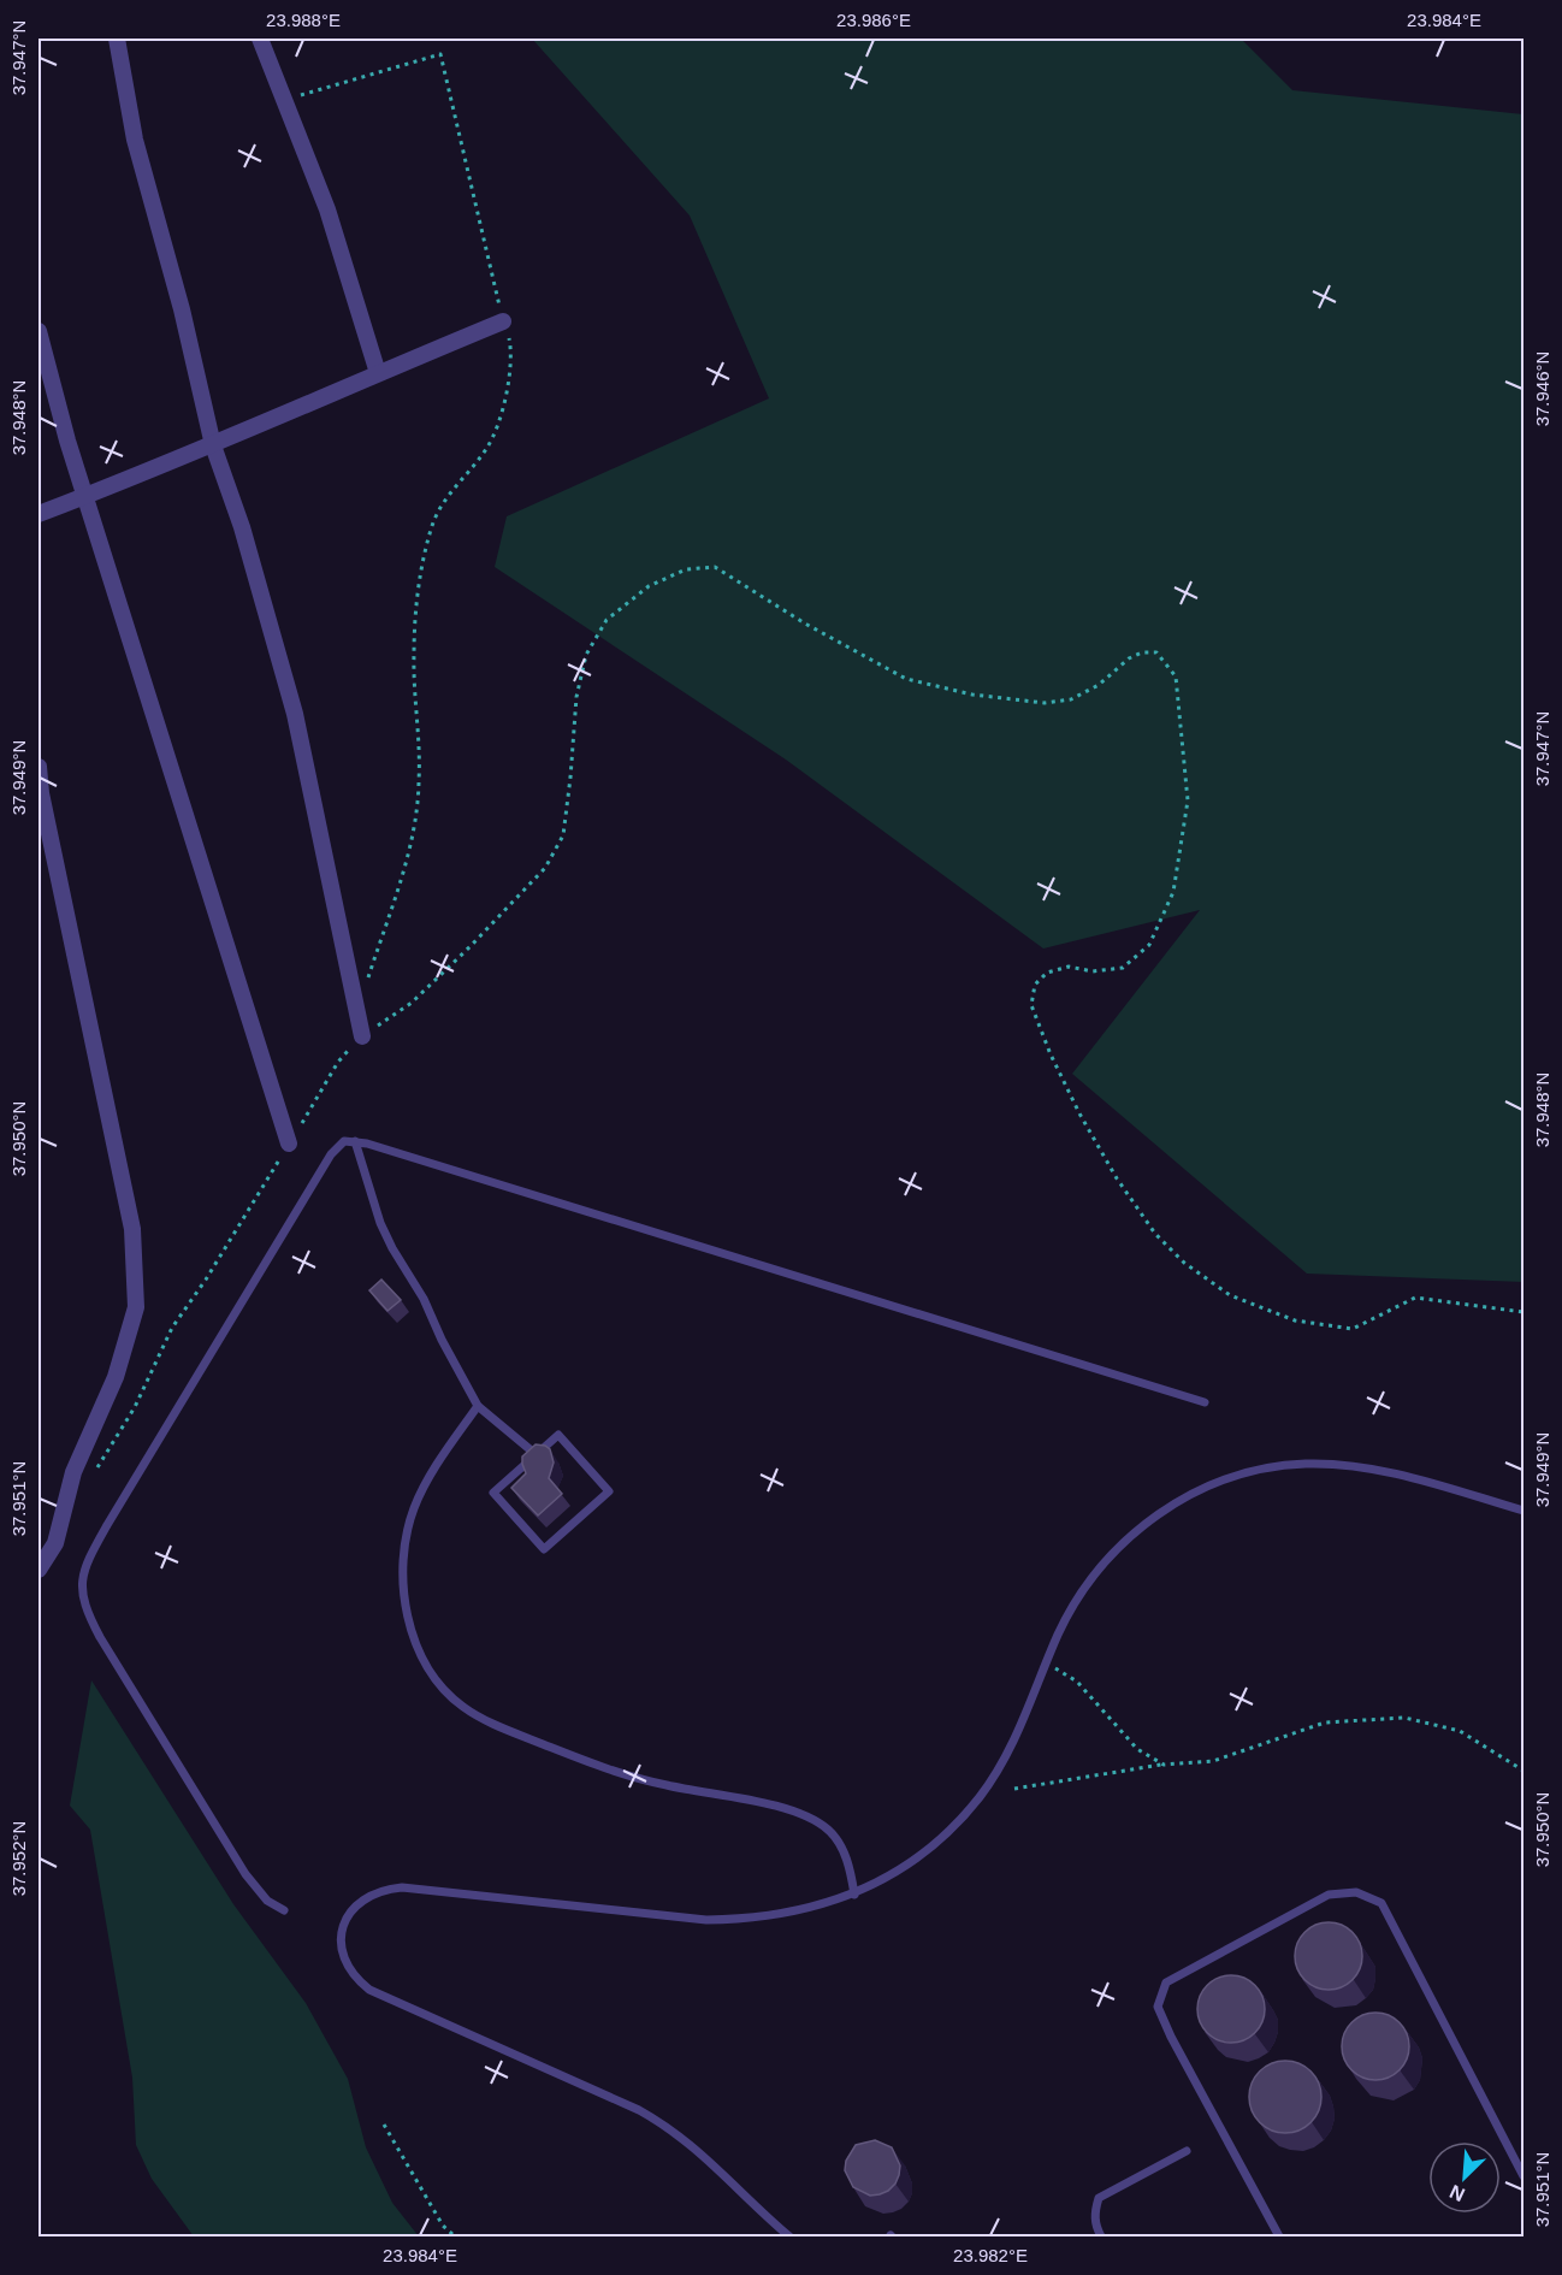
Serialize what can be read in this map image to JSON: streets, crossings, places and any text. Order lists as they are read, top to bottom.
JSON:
{
  "north": "bottom left",
  "coordinates": [
    "23.988°E",
    "23.986°E",
    "23.984°E",
    "37.947°N",
    "37.946°N",
    "37.948°N",
    "37.949°N",
    "37.950°N",
    "37.951°N",
    "37.952°N",
    "23.982°E"
  ]
}
